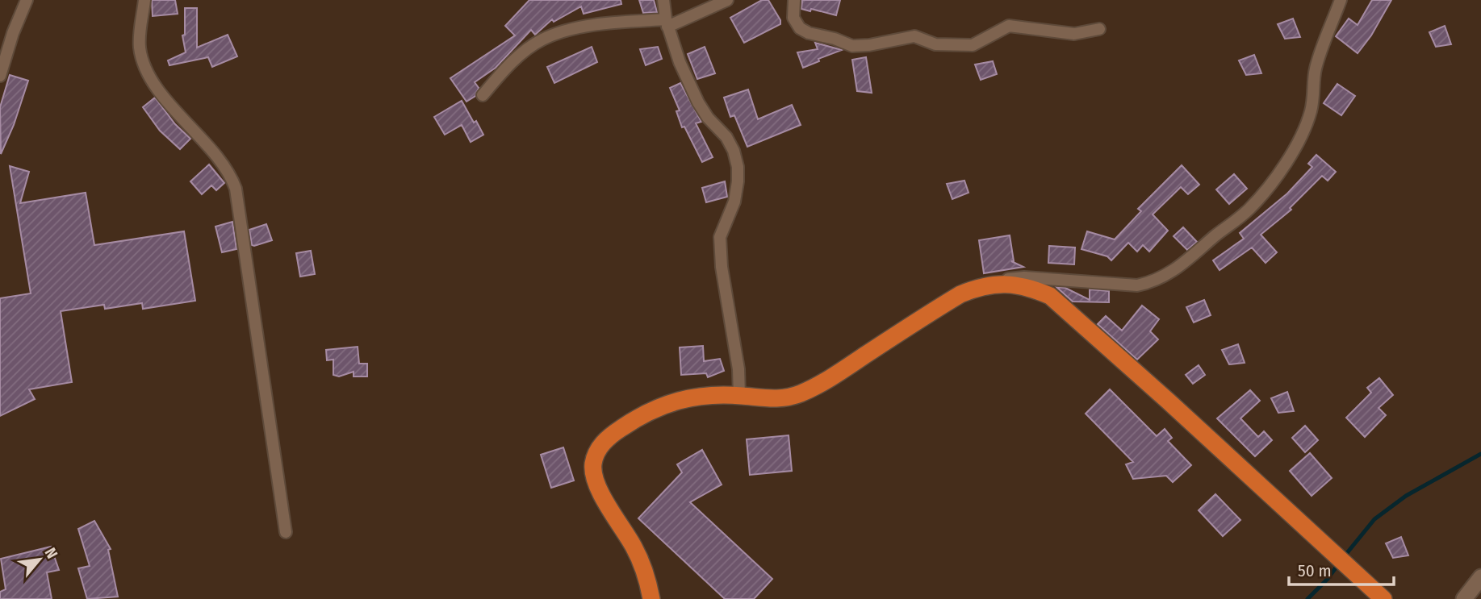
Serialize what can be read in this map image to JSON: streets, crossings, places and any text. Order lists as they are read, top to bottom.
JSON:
{
  "scale_bar": "50 m",
  "north": "top right"
}
